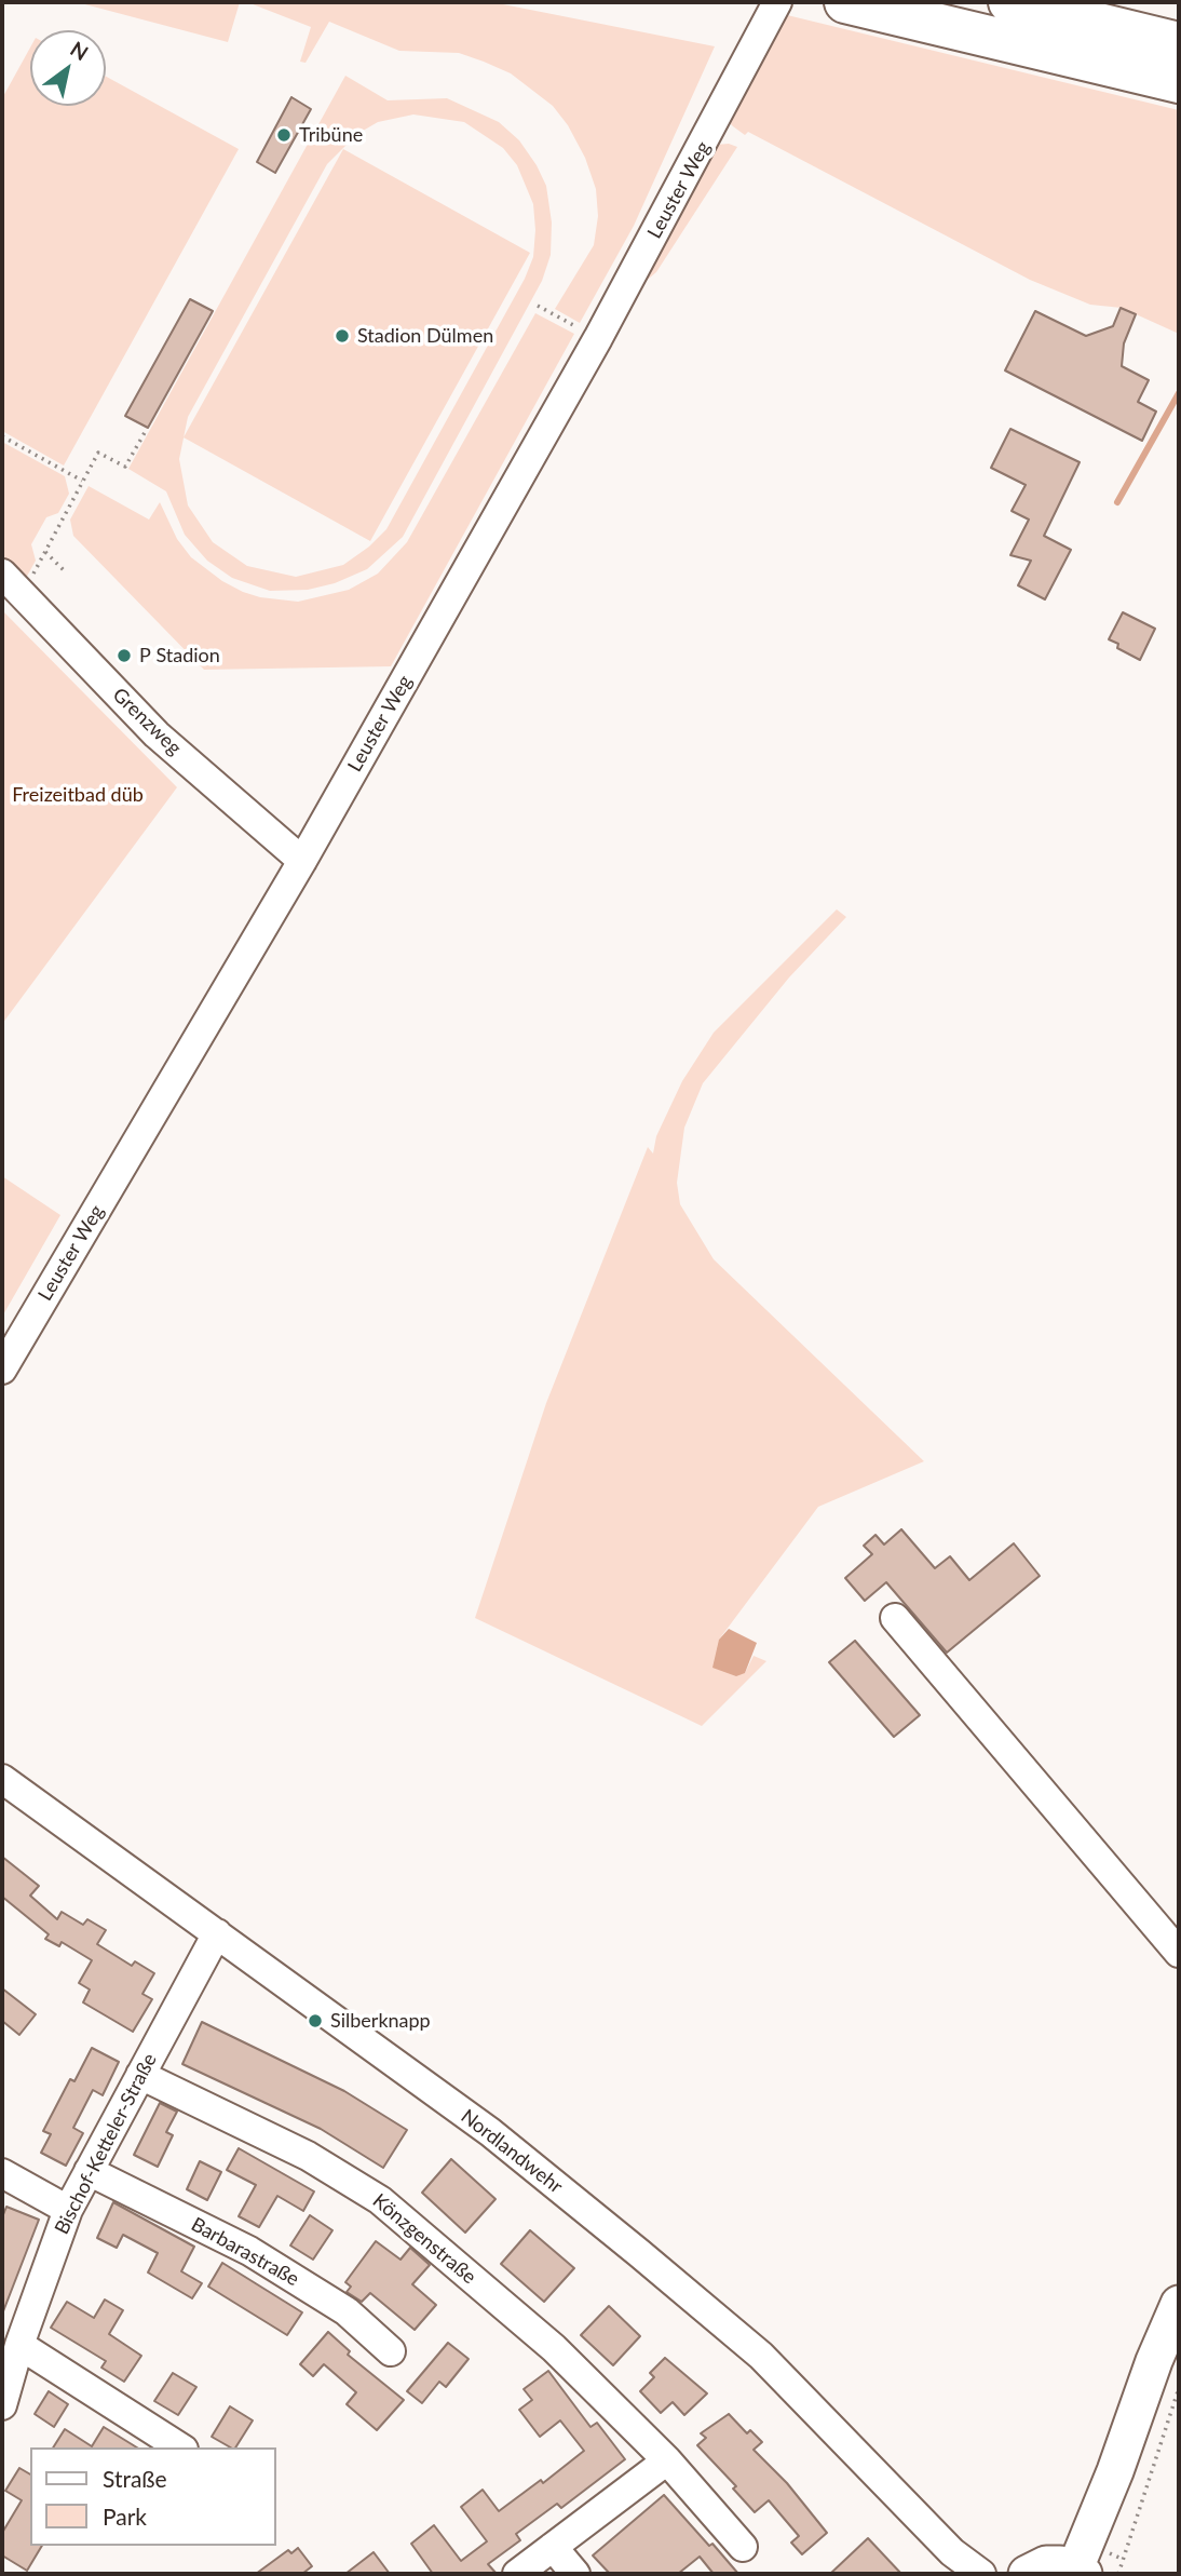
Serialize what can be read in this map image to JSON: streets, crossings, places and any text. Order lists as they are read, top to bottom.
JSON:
{
  "streets": {
    "street": [
      "Leuster Weg",
      "Grenzweg",
      "Bischof-Ketteler-Straße",
      "Nordlandwehr",
      "Könzgenstraße",
      "Barbarastraße"
    ]
  },
  "crossings": [
    ["Leuster Weg", "Grenzweg"],
    ["Bischof-Ketteler-Straße", "Nordlandwehr"],
    ["Bischof-Ketteler-Straße", "Könzgenstraße"],
    ["Bischof-Ketteler-Straße", "Barbarastraße"]
  ],
  "parks": ["Freizeitbad düb"],
  "places": [
    "Tribüne",
    "Stadion Dülmen",
    "P Stadion",
    "Silberknapp"
  ],
  "legend": ["Straße", "Park"],
  "north": "top right"
}
